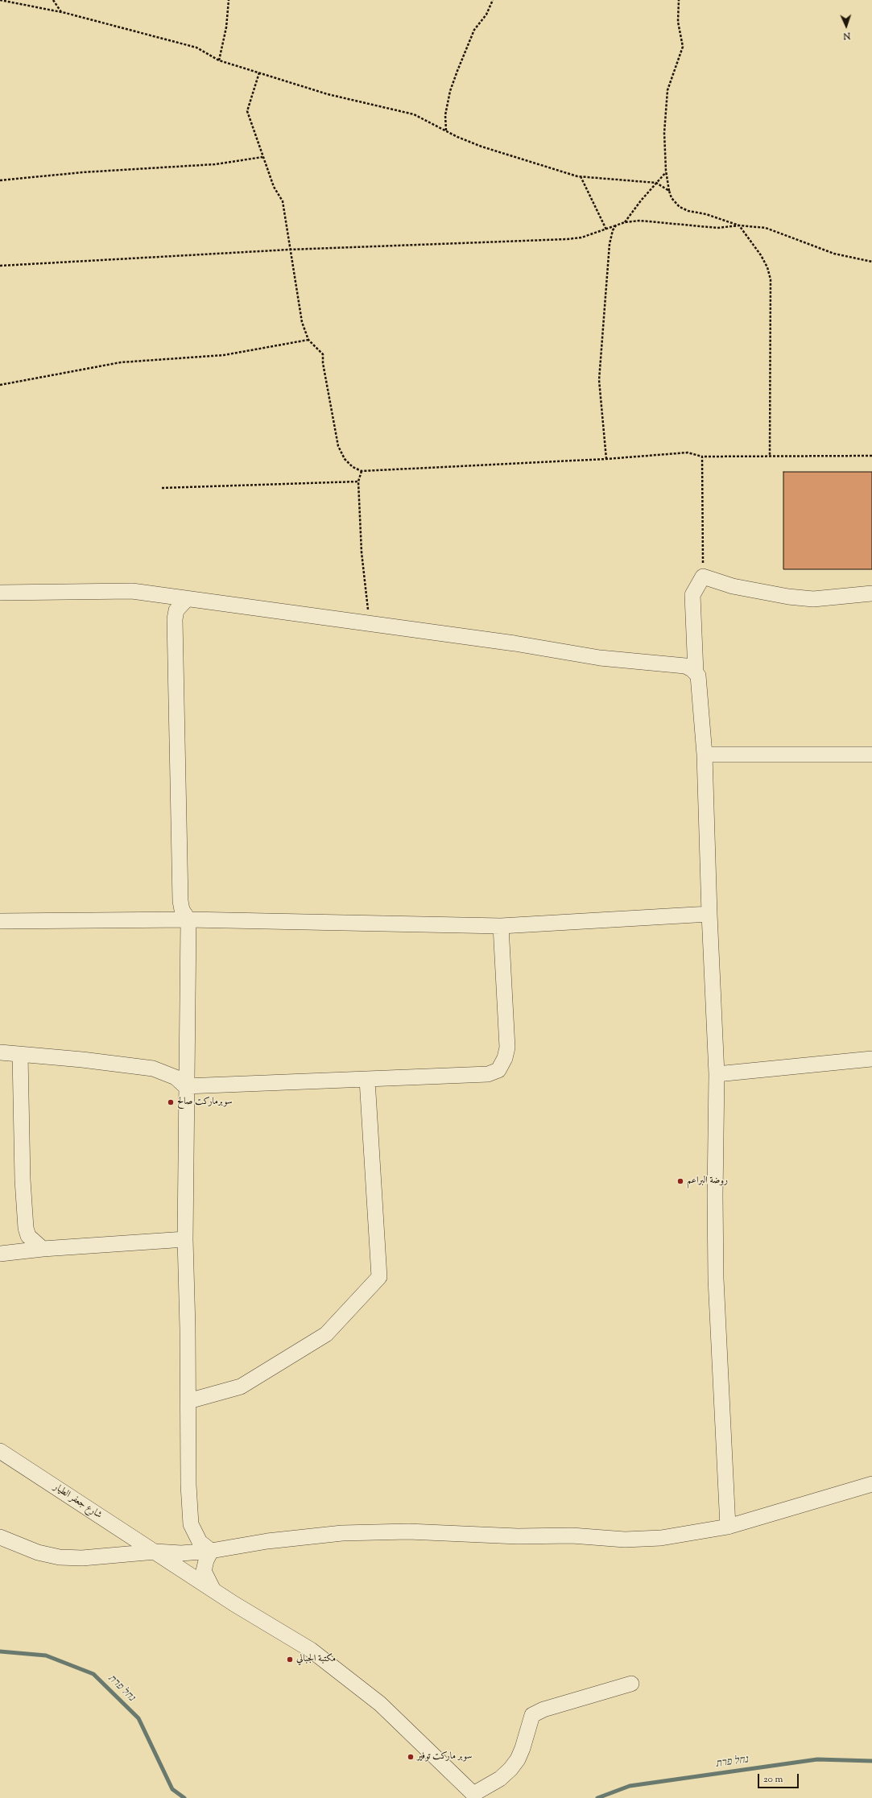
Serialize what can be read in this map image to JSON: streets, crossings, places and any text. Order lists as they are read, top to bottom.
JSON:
{
  "streets": {
    "street": ["شارع جعفر الطيار"]
  },
  "water": ["נחל פרת"],
  "places": [
    "سوبرماركت صالح",
    "روضة البراعم",
    "مكتبة الجبالي",
    "سوبر ماركت توفير"
  ],
  "scale_bar": "20 m",
  "north": "bottom"
}
